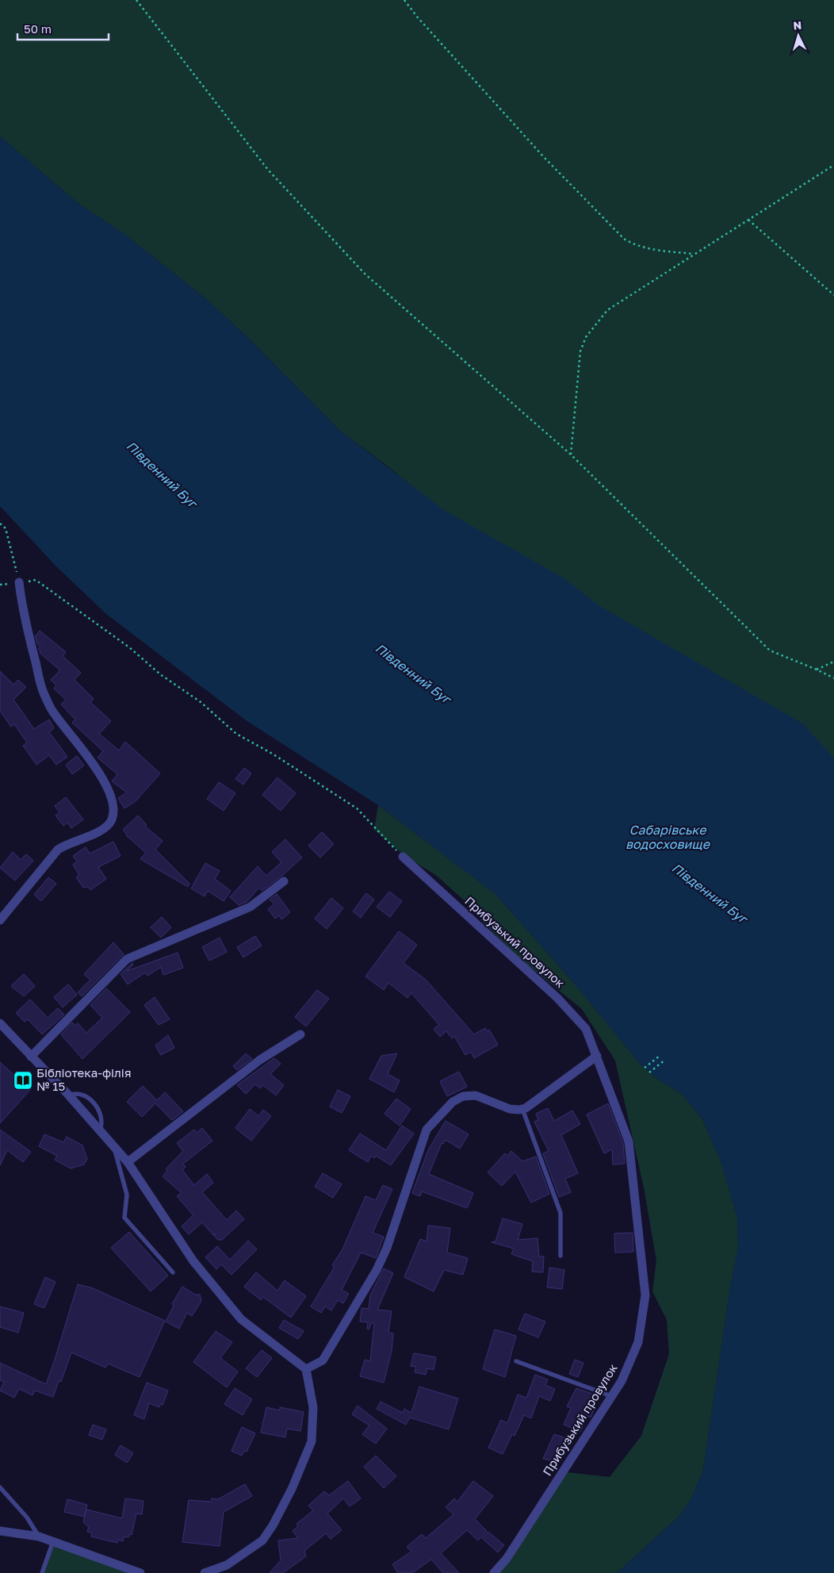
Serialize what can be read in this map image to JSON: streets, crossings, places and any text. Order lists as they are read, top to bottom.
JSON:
{
  "streets": {
    "street": ["Прибузький провулок"]
  },
  "water": ["Південний Буг", "Сабарівське водосховище"],
  "places": {
    "library": ["Бібліотека-філія № 15"]
  },
  "scale_bar": "50 m",
  "north": "top"
}
